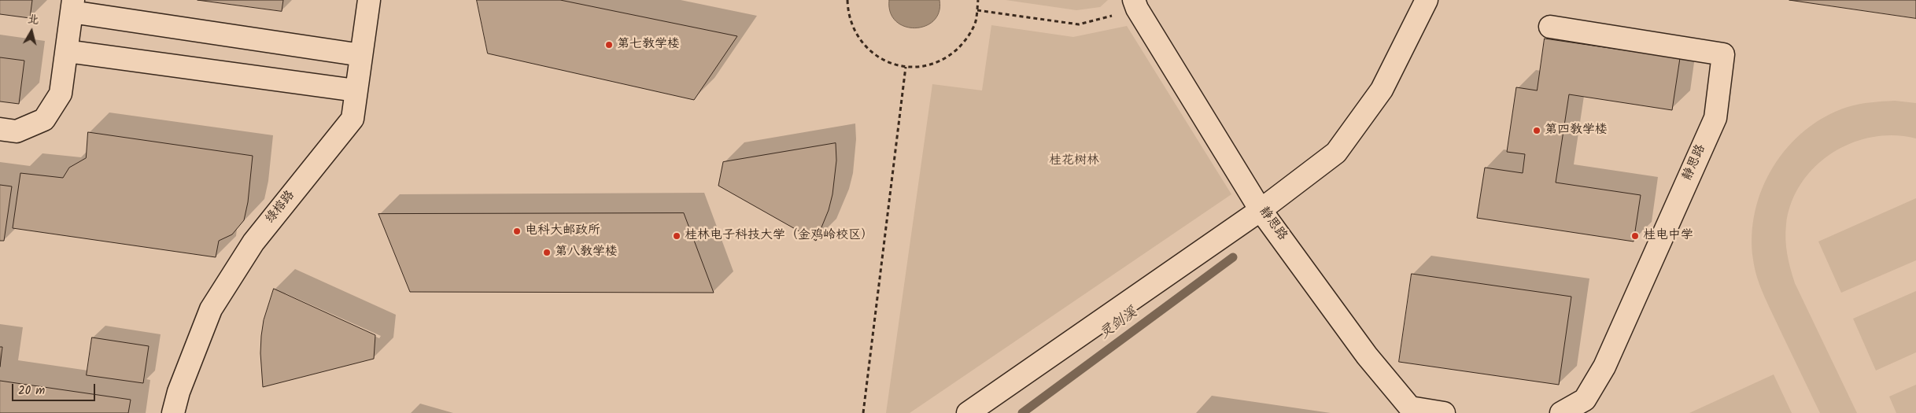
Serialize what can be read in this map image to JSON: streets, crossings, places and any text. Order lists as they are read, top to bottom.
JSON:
{
  "streets": {
    "lane": ["静思路", "绿榕路"]
  },
  "water": ["灵剑溪"],
  "parks": ["桂花树林"],
  "places": [
    "第七教学楼",
    "第四教学楼",
    "电科大邮政所",
    "桂林电子科技大学（金鸡岭校区）",
    "桂电中学",
    "第八教学楼"
  ],
  "scale_bar": "20 m",
  "north": "top"
}
